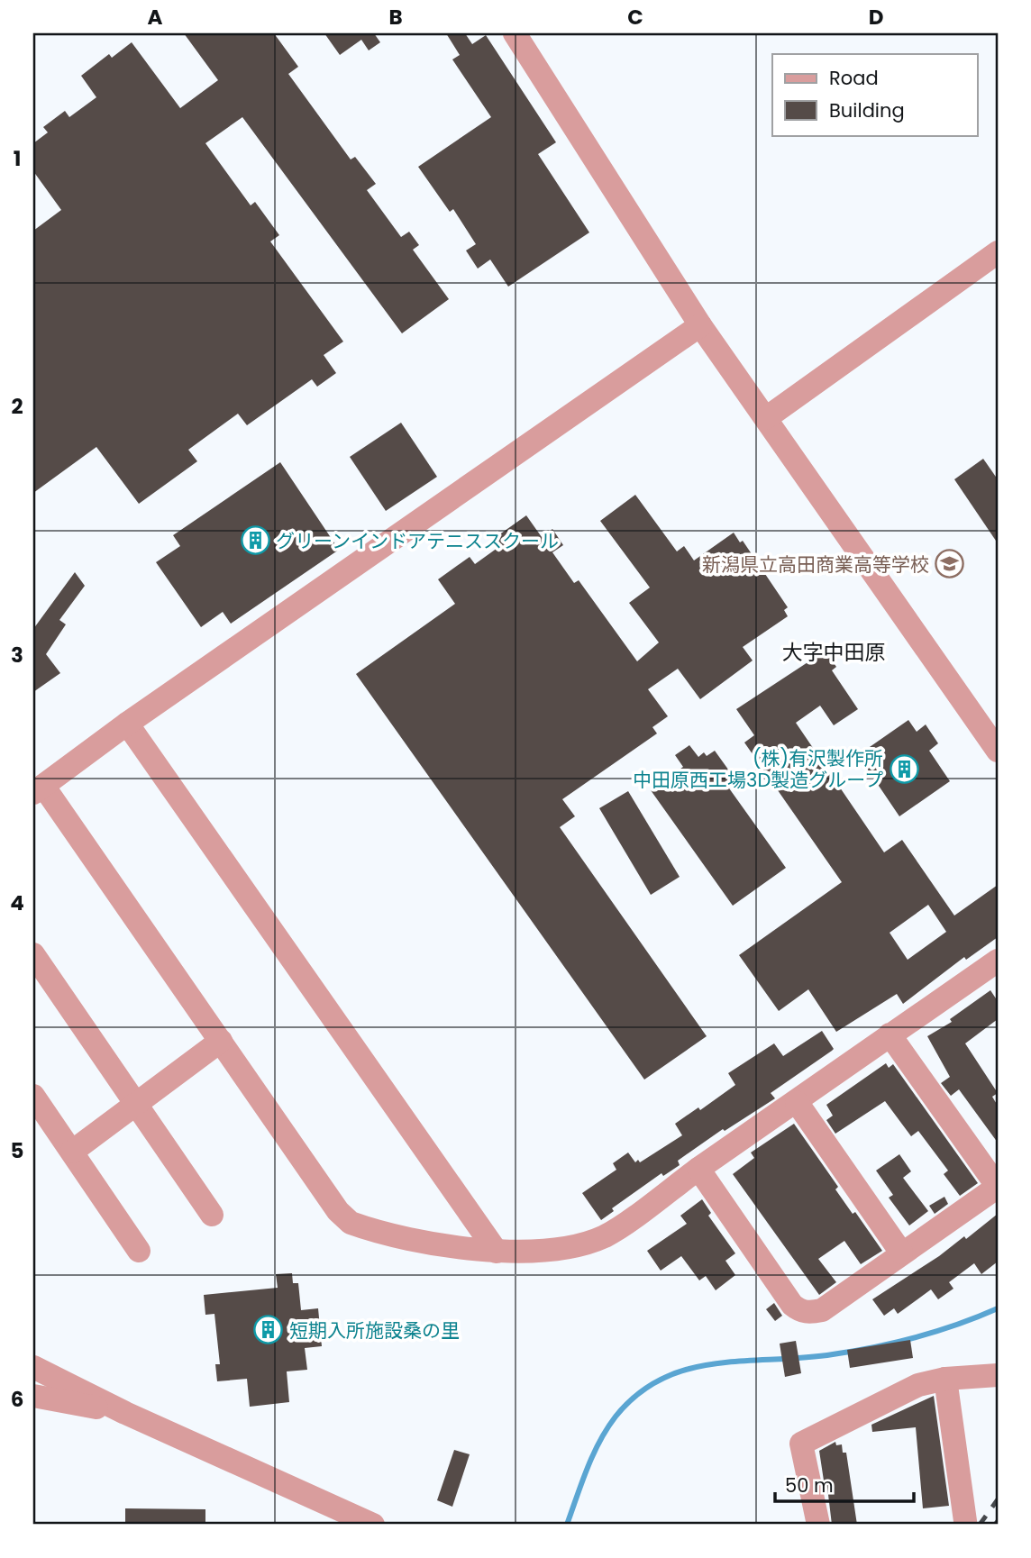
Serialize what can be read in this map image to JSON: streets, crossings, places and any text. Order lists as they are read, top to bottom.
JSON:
{
  "districts": ["大字中田原"],
  "places": {
    "building": ["グリーンインドアテニススクール", "(株)有沢製作所 中田原西工場3D製造グループ", "短期入所施設桑の里"],
    "school or university": ["新潟県立高田商業高等学校"]
  },
  "legend": ["Road", "Building"],
  "scale_bar": "50 m",
  "grid": {
    "columns": [
      "A",
      "B",
      "C",
      "D"
    ],
    "rows": [
      "1",
      "2",
      "3",
      "4",
      "5",
      "6"
    ]
  }
}
